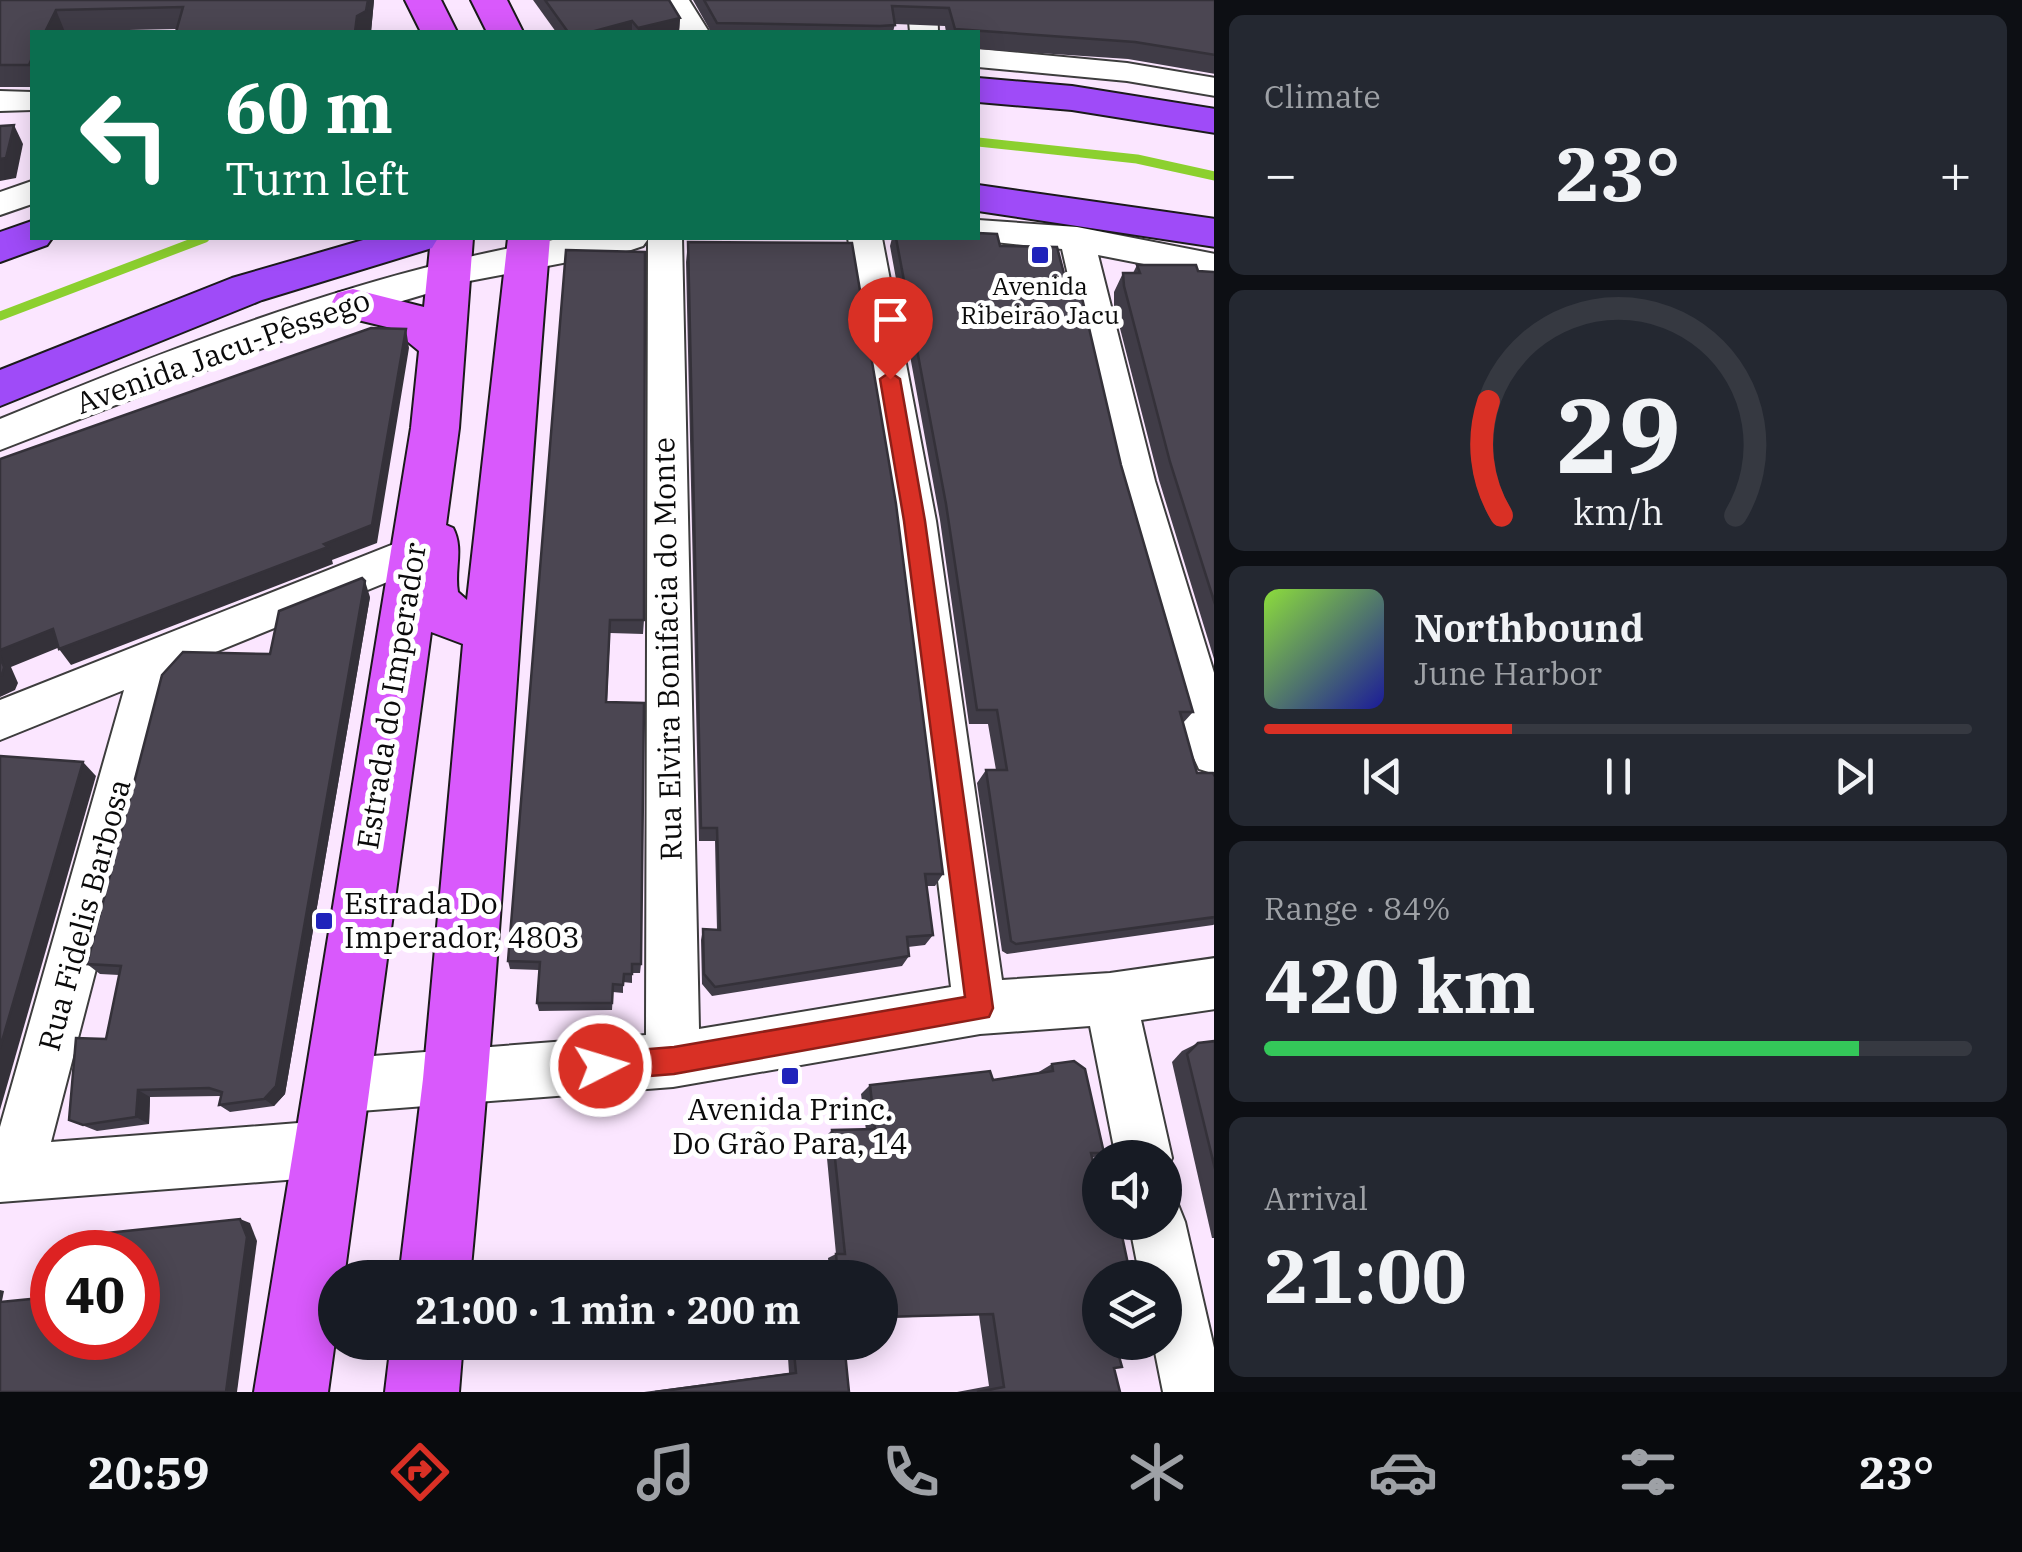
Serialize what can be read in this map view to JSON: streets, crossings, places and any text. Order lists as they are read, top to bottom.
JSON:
{
  "streets": {
    "highway": ["Avenida Jacu-Pêssego"],
    "main road": ["Estrada do Imperador"],
    "street": ["Rua Elvira Bonifacia do Monte", "Rua Fidelis Barbosa"]
  },
  "crossings": [
    ["Avenida Jacu-Pêssego", "Estrada do Imperador"]
  ],
  "places": {
    "transit": ["Avenida Ribeirão Jacu", "Estrada Do Imperador, 4803", "Avenida Princ. Do Grão Para, 14"]
  },
  "page": {
    "tile": [
      "Climate",
      ["Range · 84%", "420 km"],
      ["Arrival", "21:00"]
    ],
    "turn": ["60 m", "Turn left"],
    "heat": ["−", "23°", "+"],
    "song": ["Northbound", "June Harbor"],
    "limit": "40",
    "trip": "21:00 · 1 min · 200 m",
    "tabs": ["20:59", "23°"],
    "gauge": ["29", "km/h"]
  }
}
